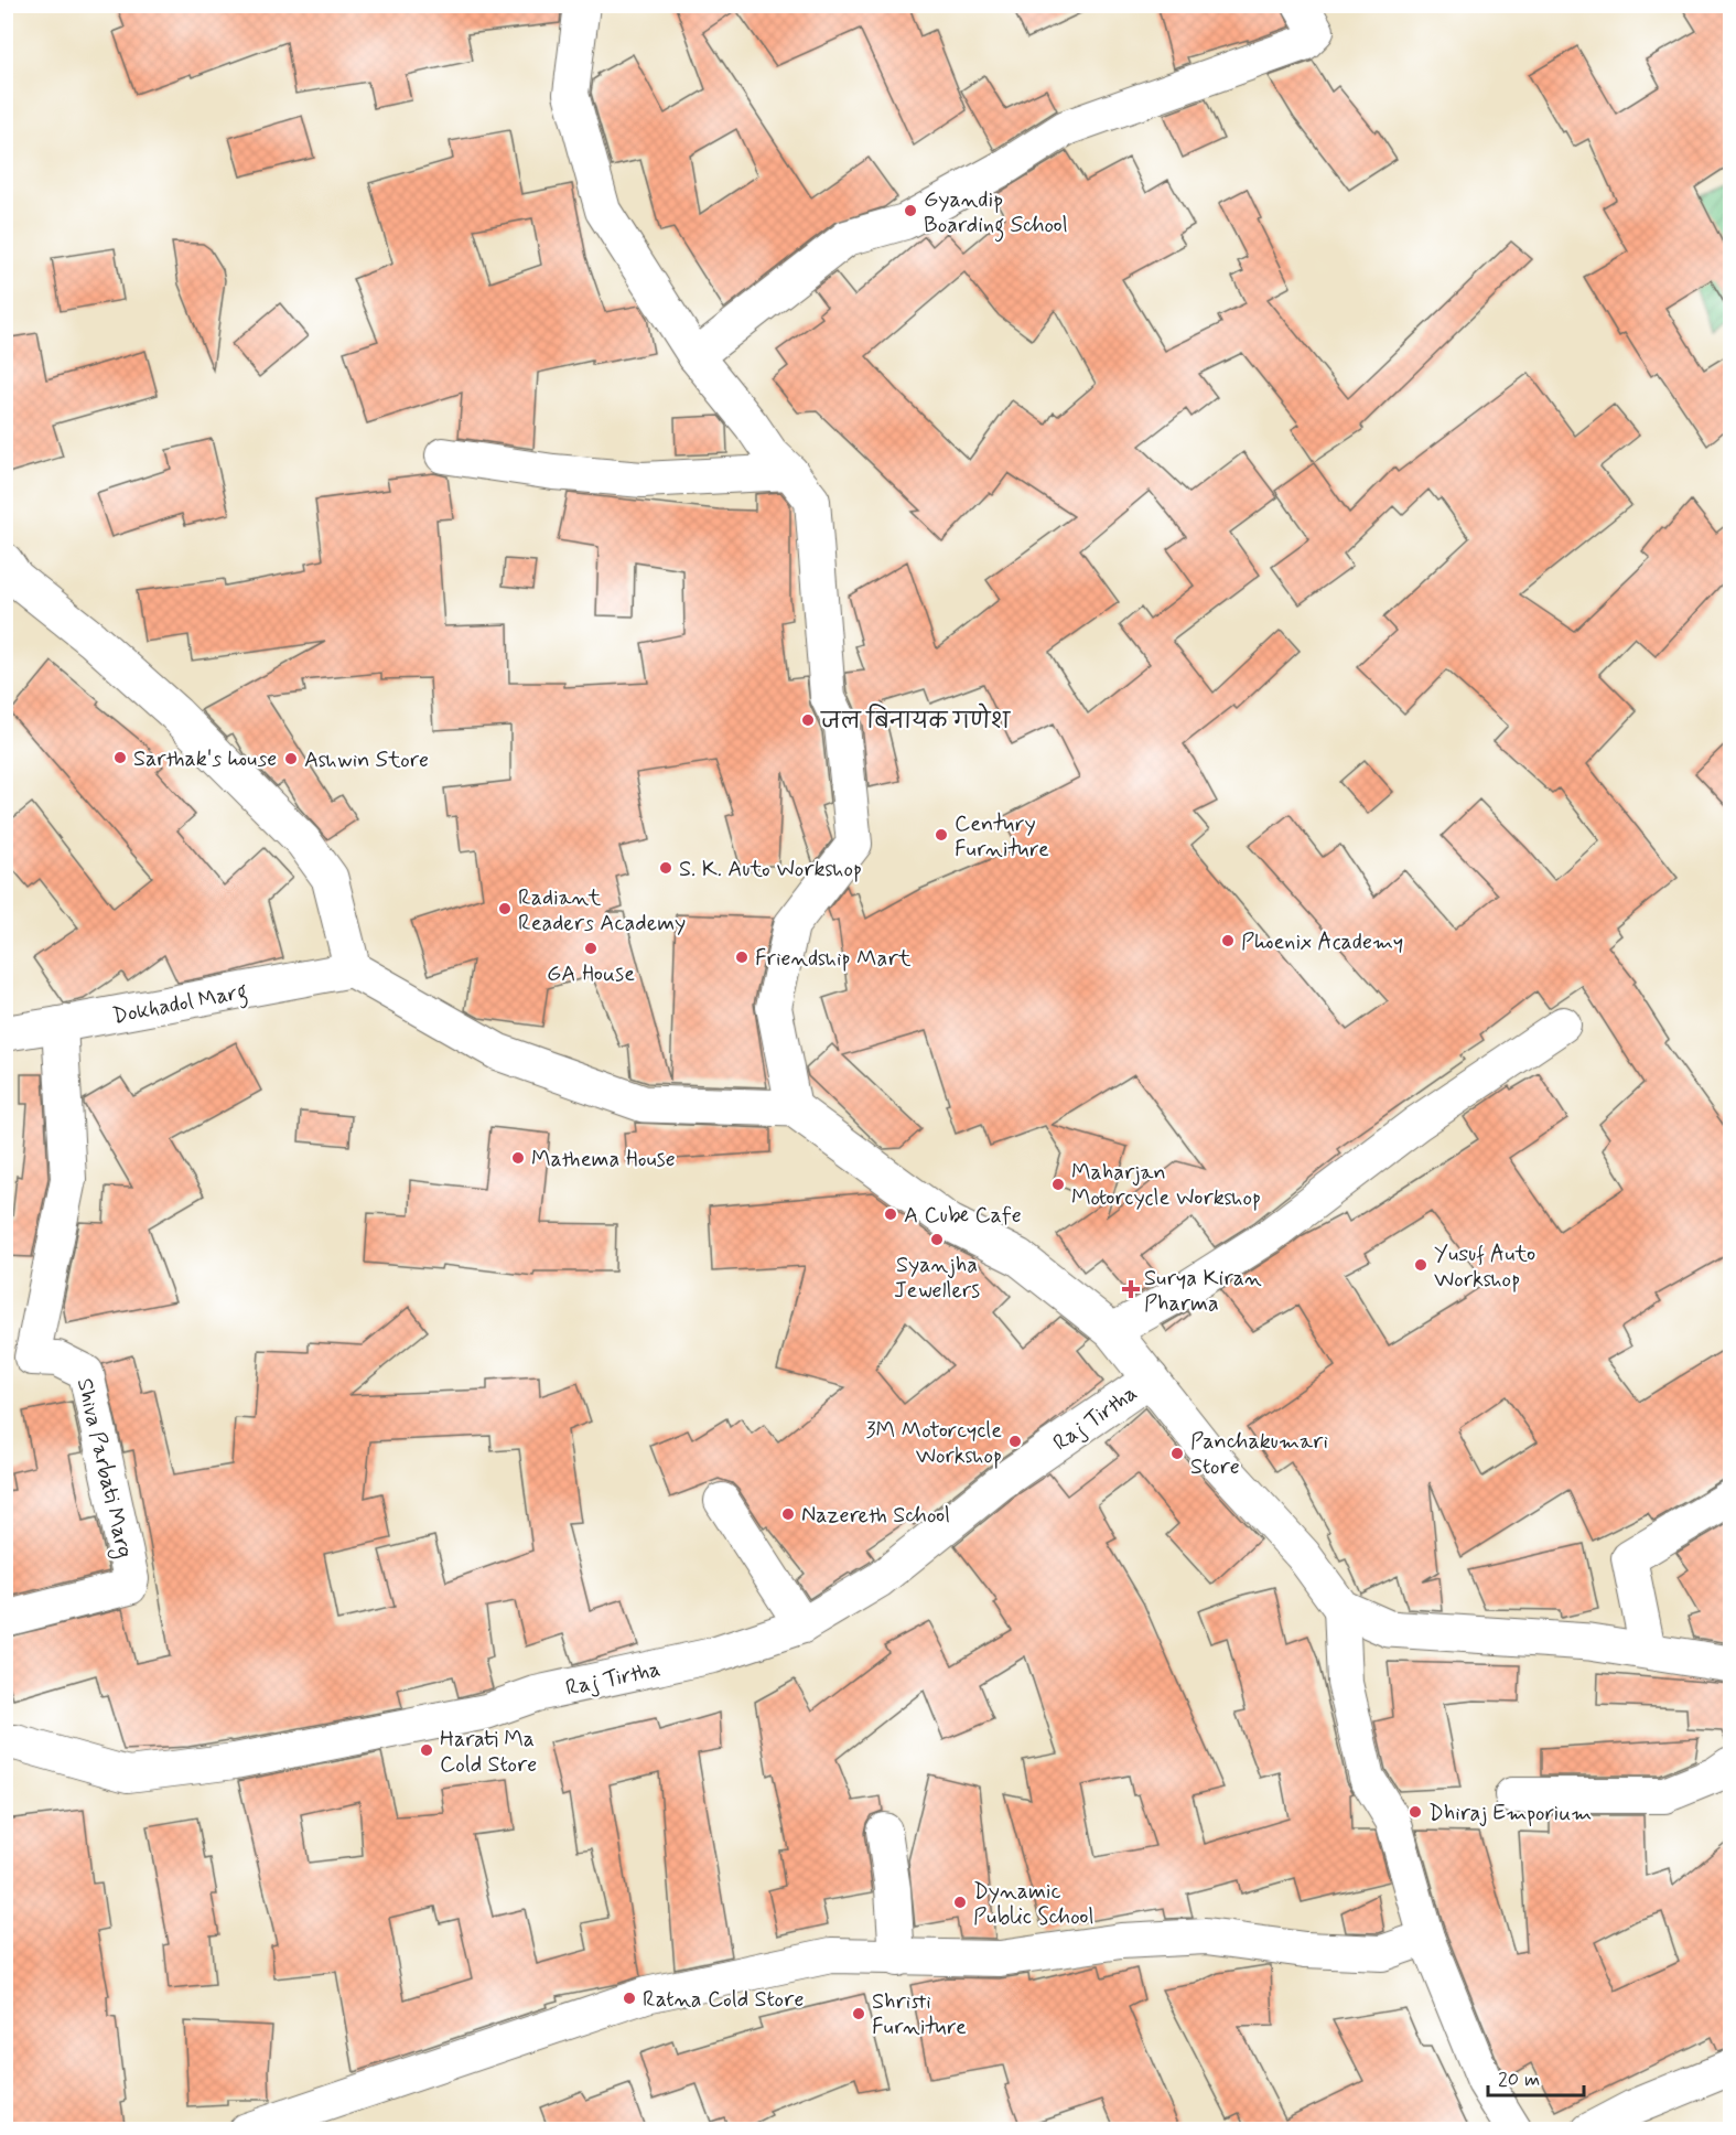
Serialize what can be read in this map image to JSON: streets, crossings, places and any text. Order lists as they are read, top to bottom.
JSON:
{
  "streets": {
    "street": ["Dokhadol Marg", "Raj Tirtha", "Shiva Parbati Marg"]
  },
  "crossings": [
    ["Dokhadol Marg", "Shiva Parbati Marg"]
  ],
  "places": {
    "other": [
      "Gyandip Boarding School",
      "जल बिनायक गणेश",
      "Sarthak's house",
      "Ashwin Store",
      "Century Furniture",
      "S. K. Auto Workshop",
      "Radiant Readers Academy",
      "Phoenix Academy",
      "GA House",
      "Friendship Mart",
      "Mathema House",
      "Maharjan Motorcycle Workshop",
      "A Cube Cafe",
      "Syanjha Jewellers",
      "Yusuf Auto Workshop",
      "3M Motorcycle Workshop",
      "Panchakumari Store",
      "Nazereth School",
      "Harati Ma Cold Store",
      "Dhiraj Emporium",
      "Dynamic Public School",
      "Ratna Cold Store",
      "Shristi Furniture"
    ],
    "health": ["Surya Kiran Pharma"]
  },
  "scale_bar": "20 m"
}
